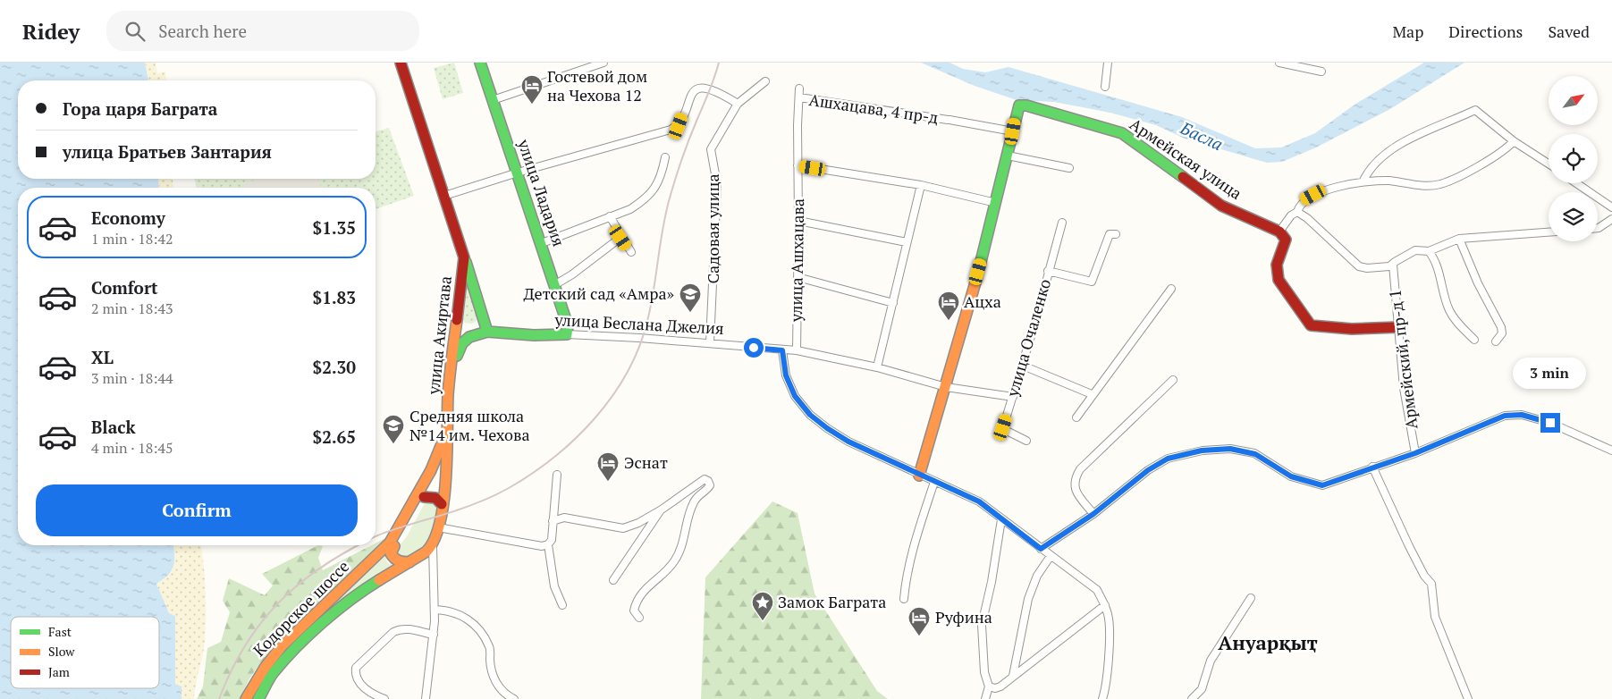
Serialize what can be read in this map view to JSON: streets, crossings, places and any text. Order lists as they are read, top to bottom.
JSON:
{
  "streets": {
    "main road": [
      "Армейская улица",
      "улица Ладария",
      "улица Беслана Джелия",
      "улица Акиртава",
      "Кодорское шоссе"
    ],
    "street": [
      "Ашхацава, 4 пр-д",
      "Садовая улица",
      "улица Ашхацава",
      "улица Очаленко",
      "Армейский, пр-д 1"
    ]
  },
  "crossings": [
    ["Ашхацава, 4 пр-д", "Армейская улица"],
    ["Ашхацава, 4 пр-д", "улица Ашхацава"],
    ["улица Ладария", "улица Беслана Джелия"],
    ["Садовая улица", "улица Беслана Джелия"],
    ["улица Ашхацава", "улица Беслана Джелия"],
    ["улица Беслана Джелия", "улица Акиртава"],
    ["улица Беслана Джелия", "улица Очаленко"],
    ["улица Акиртава", "Кодорское шоссе"]
  ],
  "districts": ["Ануарқыҭ"],
  "water": ["Басла"],
  "places": {
    "hotel": [
      "Гостевой дом на Чехова 12",
      "Ацха",
      "Эснат",
      "Руфина"
    ],
    "school or university": ["Детский сад «Амра»", "Средняя школа №14 им. Чехова"],
    "place": ["Замок Баграта"]
  },
  "legend": ["Fast", "Slow", "Jam"],
  "north": "top right",
  "page": {
    "header": "Ridey",
    "search": "Search here",
    "nav": ["Map", "Directions", "Saved"],
    "banner": ["Гора царя Баграта", "улица Братьев Зантария"],
    "list": [
      {
        "name": "Economy",
        "note": "1 min · 18:42",
        "value": "$1.35"
      },
      {
        "name": "Comfort",
        "note": "2 min · 18:43",
        "value": "$1.83"
      },
      {
        "name": "XL",
        "note": "3 min · 18:44",
        "value": "$2.30"
      },
      {
        "name": "Black",
        "note": "4 min · 18:45",
        "value": "$2.65"
      }
    ],
    "bubble": "3 min",
    "buttons": "Confirm"
  }
}
